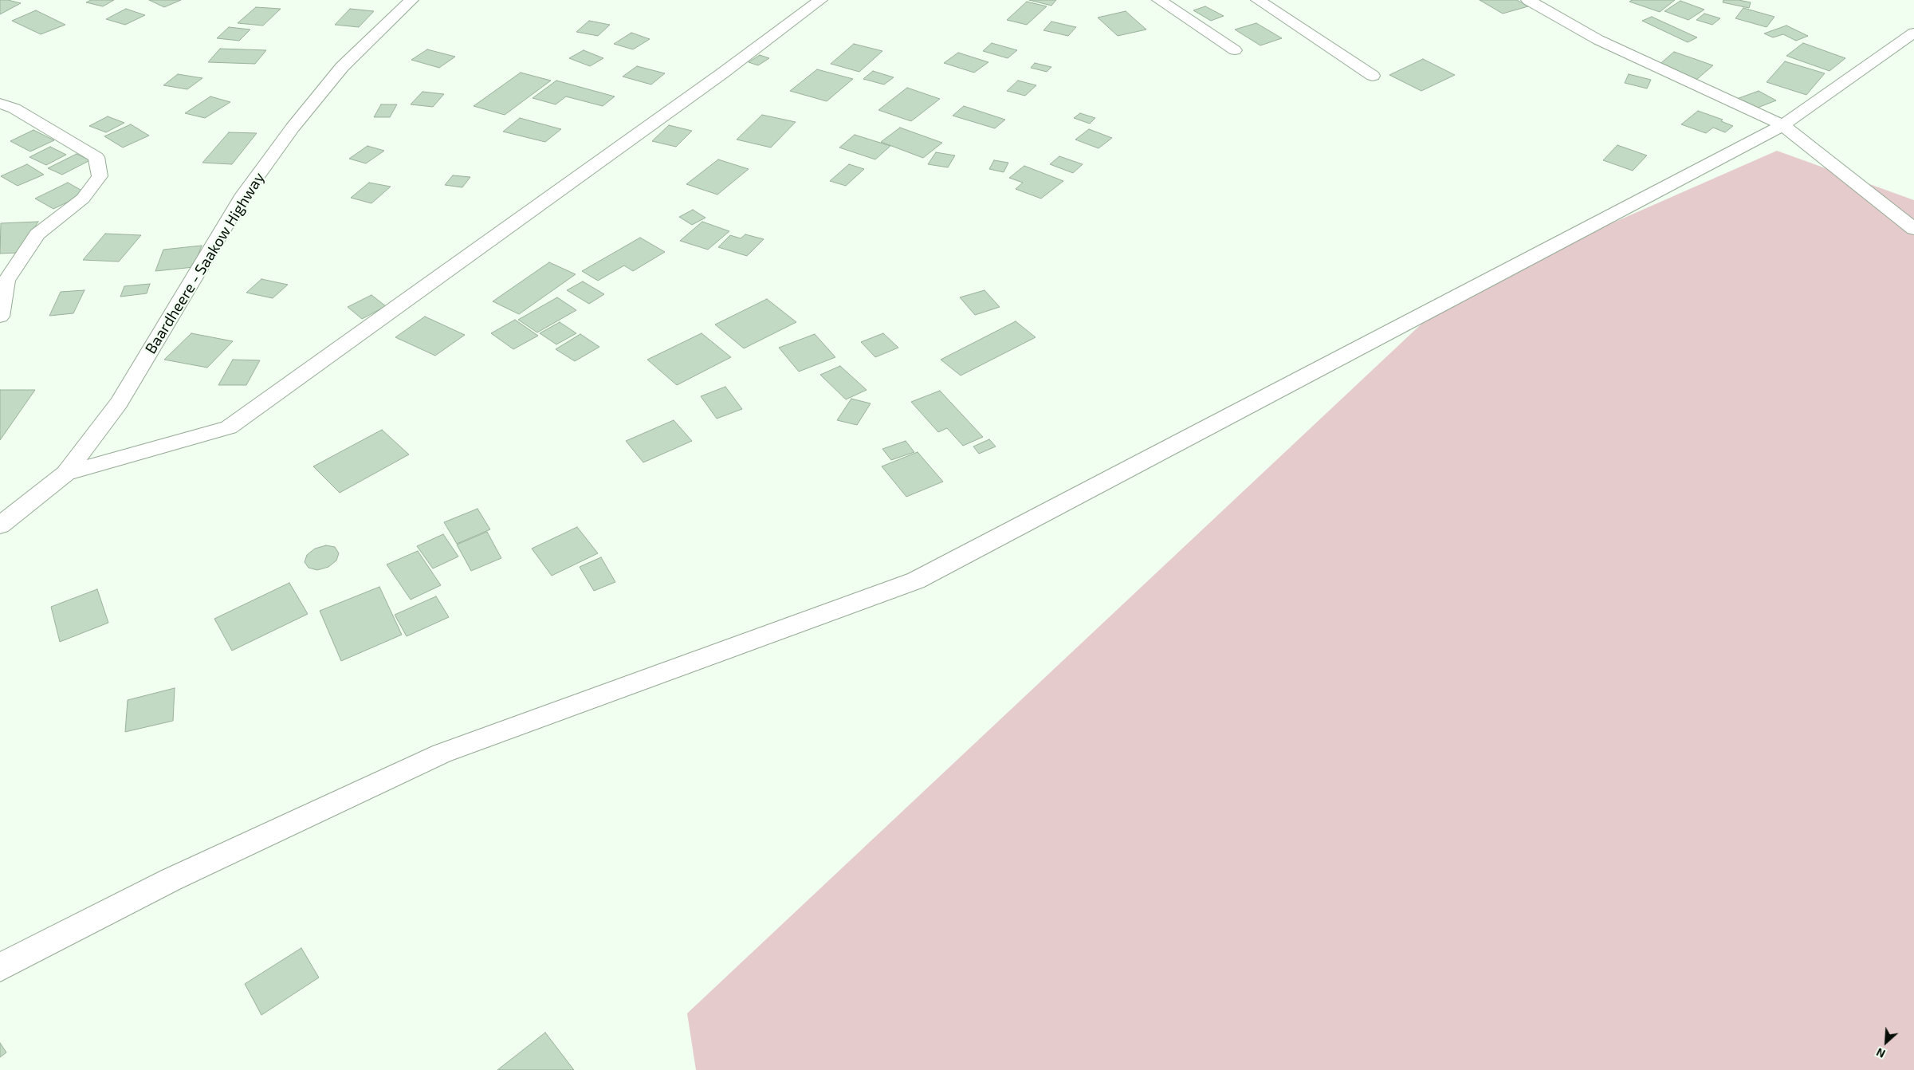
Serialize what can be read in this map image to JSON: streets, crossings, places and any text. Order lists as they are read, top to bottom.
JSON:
{
  "streets": {
    "street": ["Baardheere - Saakow Highway"]
  },
  "north": "bottom left"
}
